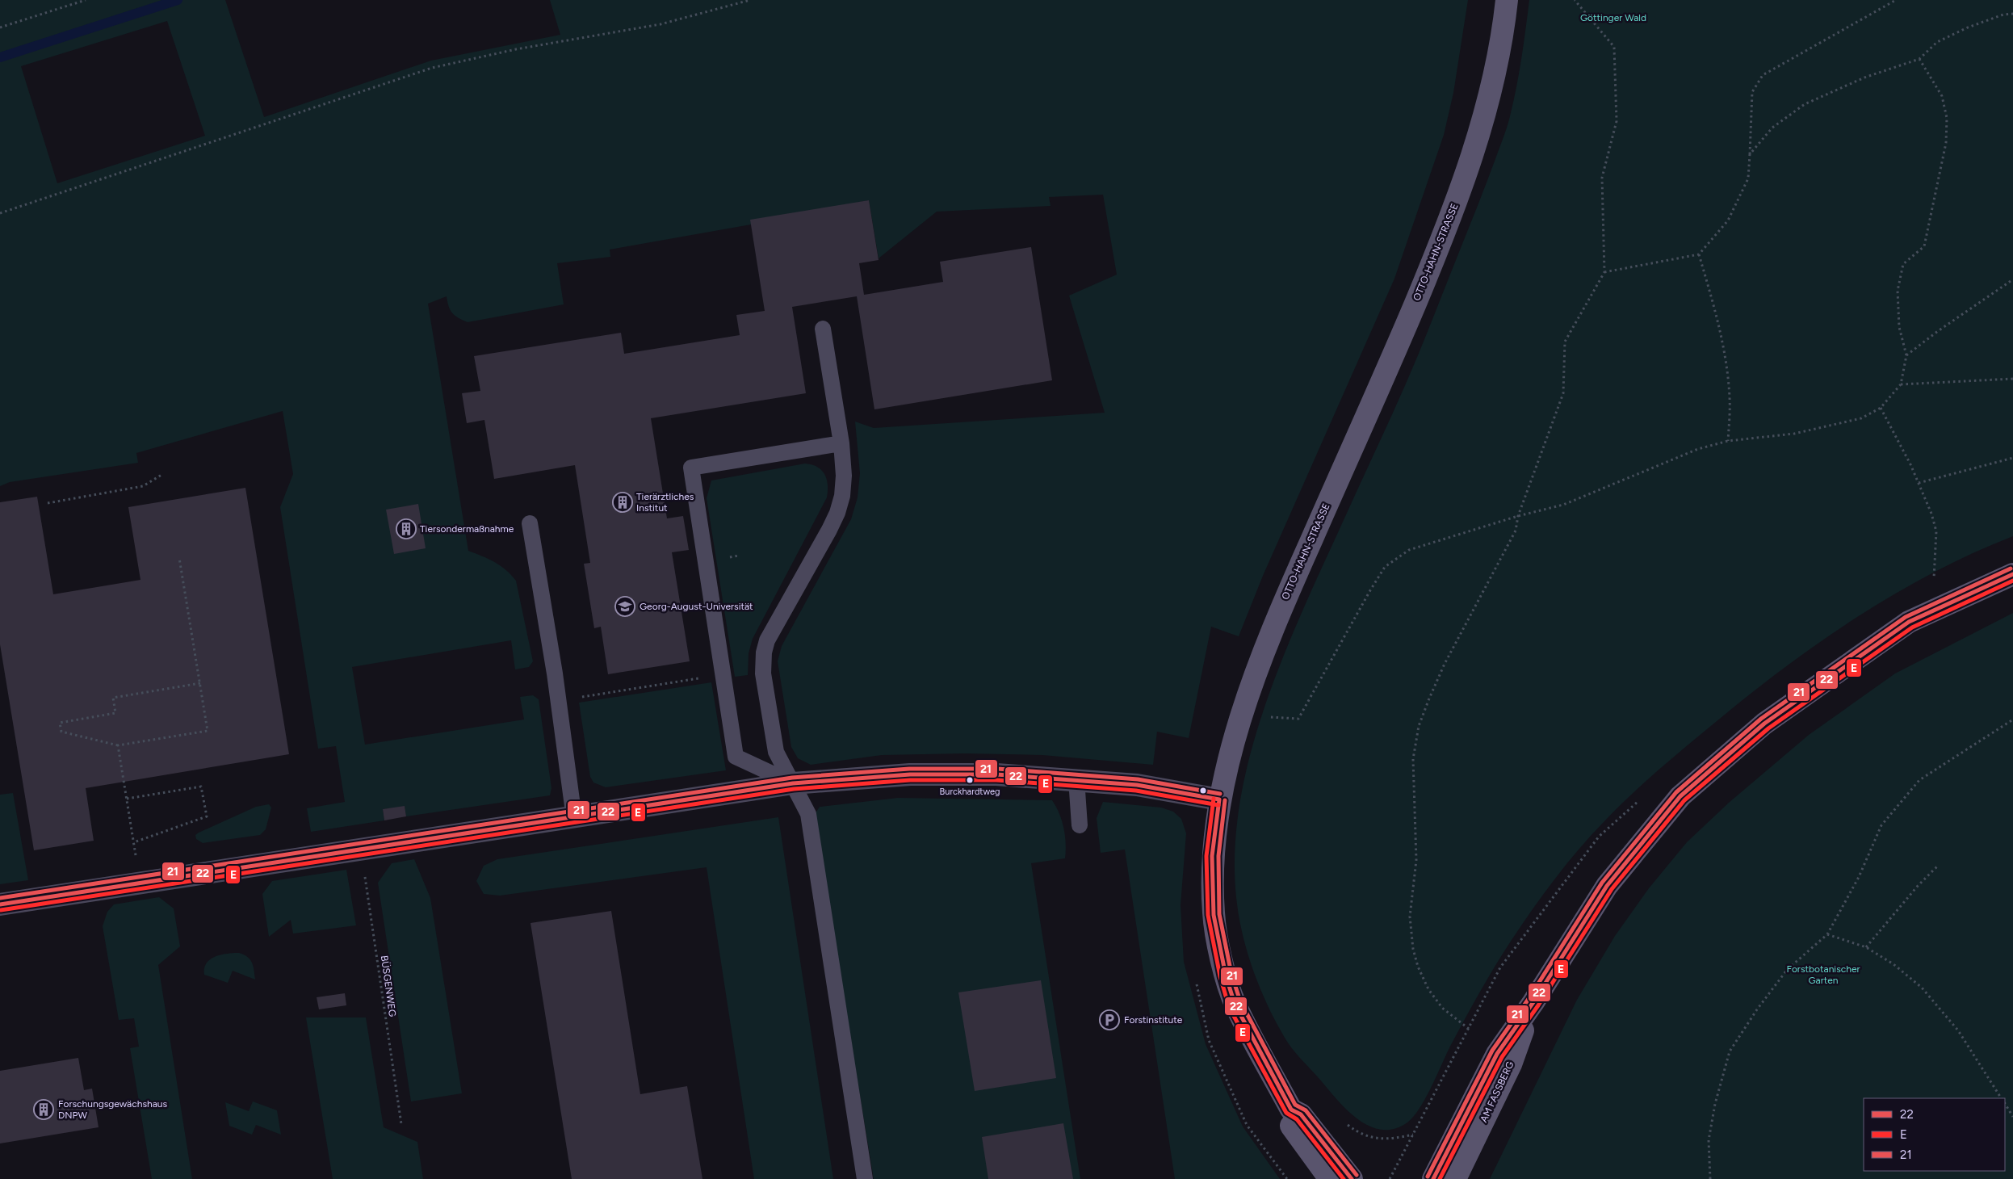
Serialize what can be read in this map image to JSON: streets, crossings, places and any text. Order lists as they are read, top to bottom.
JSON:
{
  "streets": {
    "street": ["OTTO-HAHN-STRASSE", "AM FASSBERG"],
    "path": ["BÜSGENWEG"]
  },
  "parks": ["Göttinger Wald", "Forstbotanischer Garten"],
  "places": {
    "building": ["Tierärztliches Institut", "Tiersondermaßnahme", "Forschungsgewächshaus DNPW"],
    "school or university": ["Georg-August-Universität"],
    "other": ["Burckhardtweg"],
    "parking": ["Forstinstitute"]
  },
  "lines": ["transit line 21", "transit line 22", "transit line E"],
  "legend": ["22", "E", "21"]
}
